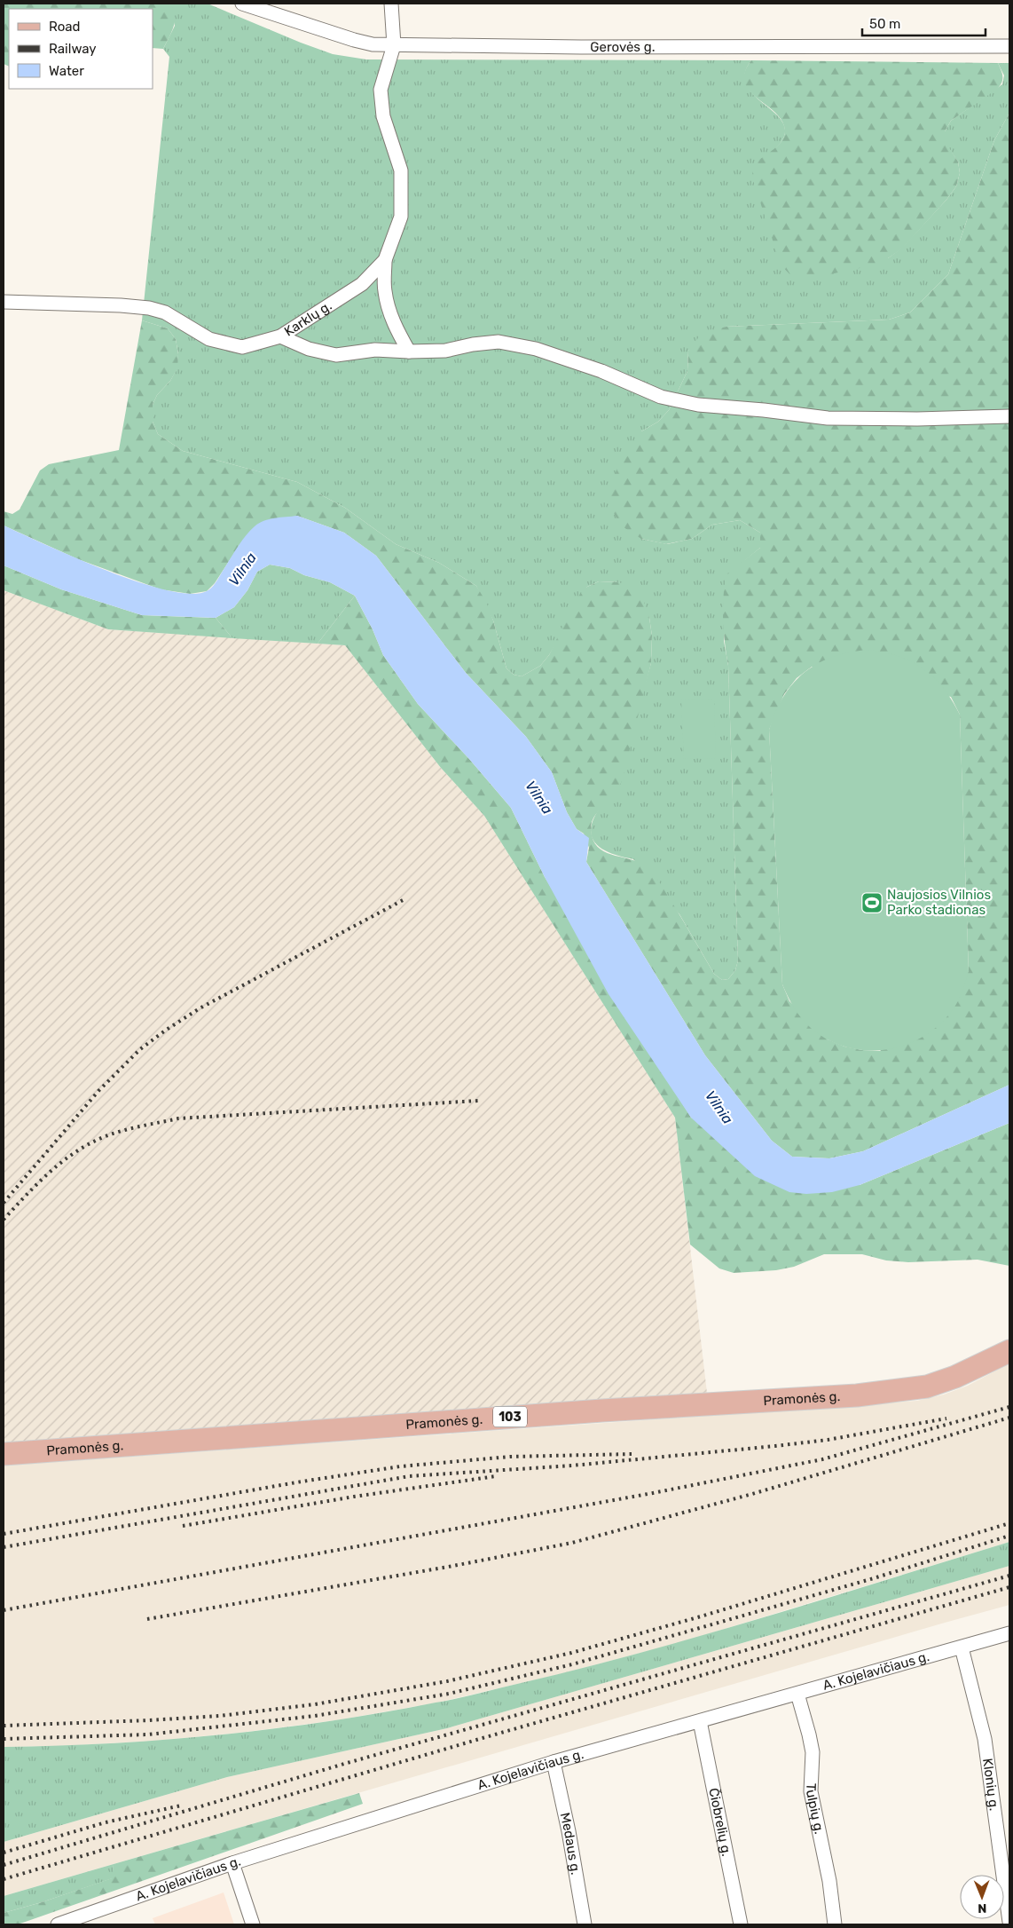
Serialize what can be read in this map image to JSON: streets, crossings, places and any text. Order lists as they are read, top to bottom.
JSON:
{
  "streets": {
    "main road": ["Pramonės g.", "103"],
    "street": [
      "Gerovės g.",
      "Karklų g.",
      "A. Kojelavičiaus g.",
      "Klonių g.",
      "Tulpių g.",
      "Čiobrelių g.",
      "Medaus g."
    ]
  },
  "crossings": [
    ["Gerovės g.", "Karklų g."],
    ["A. Kojelavičiaus g.", "Klonių g."],
    ["A. Kojelavičiaus g.", "Tulpių g."],
    ["A. Kojelavičiaus g.", "Čiobrelių g."],
    ["A. Kojelavičiaus g.", "Medaus g."]
  ],
  "water": ["Vilnia"],
  "places": {
    "sports": ["Naujosios Vilnios Parko stadionas"]
  },
  "legend": ["Road", "Railway", "Water"],
  "scale_bar": "50 m",
  "north": "bottom"
}
